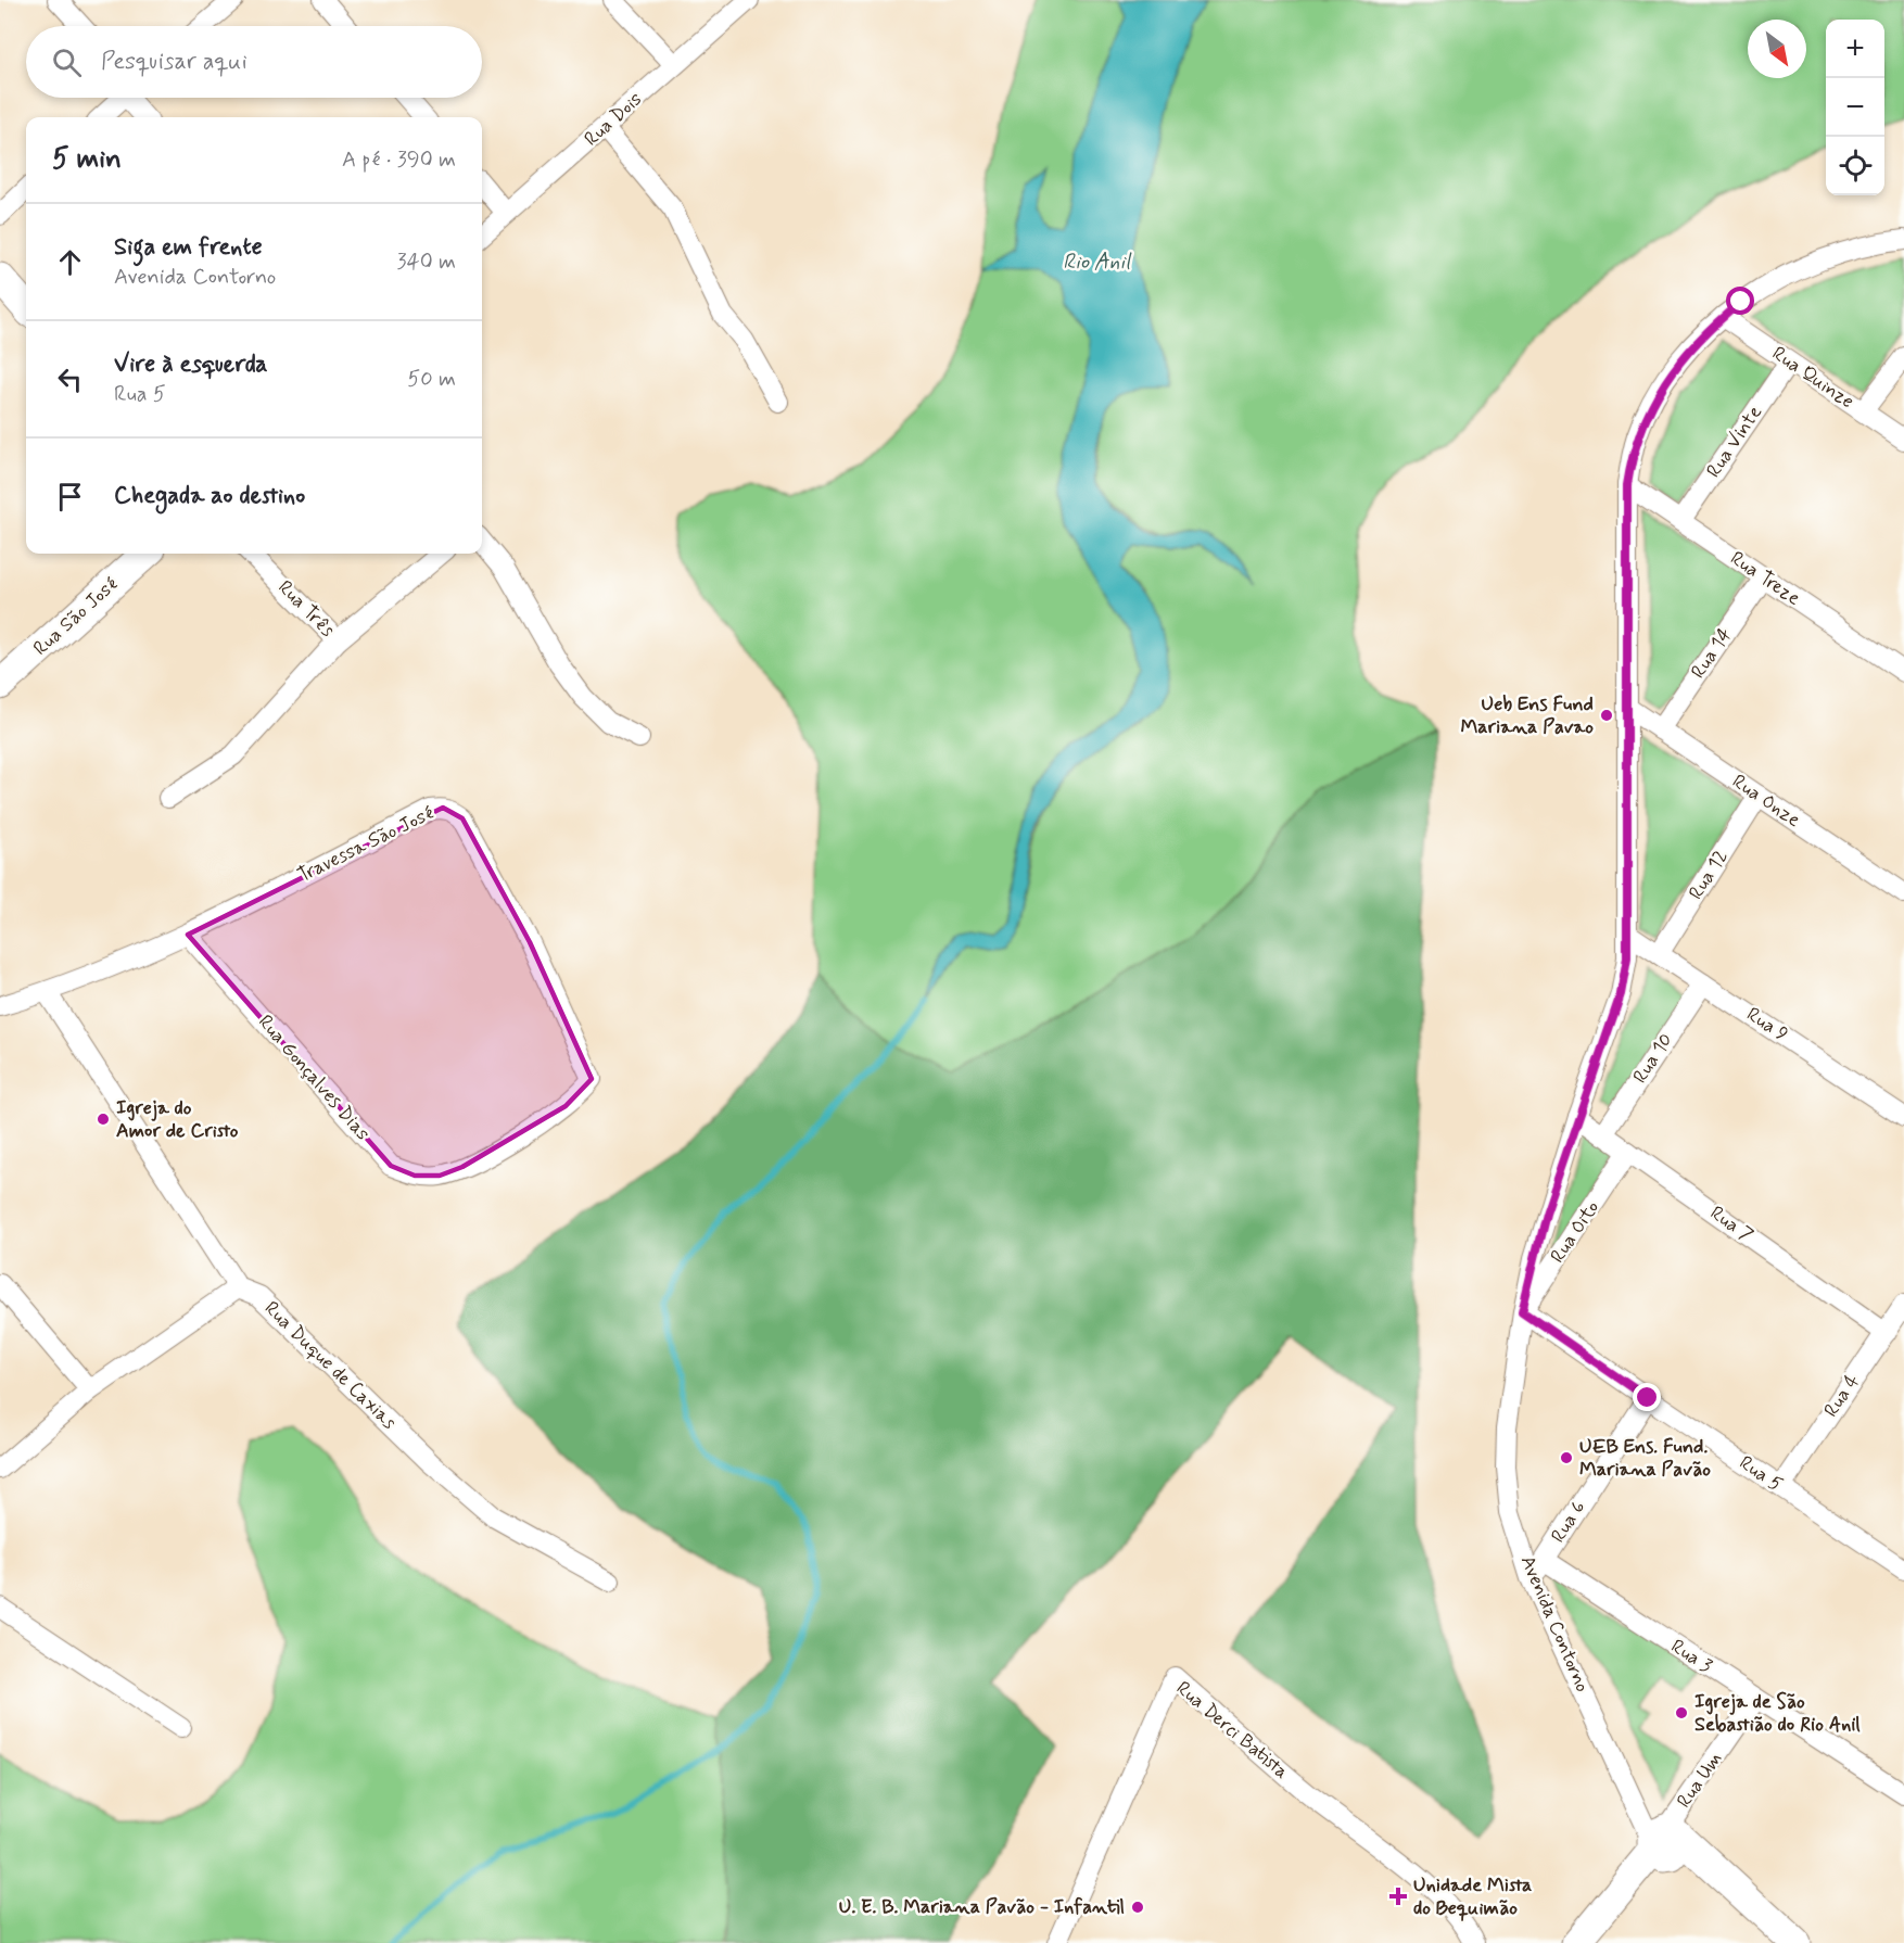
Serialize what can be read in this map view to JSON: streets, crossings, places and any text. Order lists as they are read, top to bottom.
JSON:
{
  "streets": {
    "street": [
      "Rua Dois",
      "Rua Quinze",
      "Rua Vinte",
      "Rua Treze",
      "Rua Três",
      "Rua São José",
      "Rua 14",
      "Rua Onze",
      "Travessa São José",
      "Rua 12",
      "Rua 9",
      "Rua 10",
      "Rua Gonçalves Dias",
      "Rua 7",
      "Rua Oito",
      "Rua Duque de Caxias",
      "Rua 4",
      "Rua 5",
      "Rua 6",
      "Avenida Contorno",
      "Rua 3",
      "Rua Derci Batista",
      "Rua Um"
    ]
  },
  "crossings": [
    ["Rua Quinze", "Rua Vinte"],
    ["Rua Quinze", "Avenida Contorno"],
    ["Rua Vinte", "Rua Treze"],
    ["Rua Treze", "Rua 14"],
    ["Rua Treze", "Avenida Contorno"],
    ["Rua 14", "Rua Onze"],
    ["Rua Onze", "Rua 12"],
    ["Rua Onze", "Avenida Contorno"],
    ["Travessa São José", "Rua Gonçalves Dias"],
    ["Travessa São José", "Rua Duque de Caxias"],
    ["Rua 12", "Rua 9"],
    ["Rua 9", "Rua 10"],
    ["Rua 9", "Avenida Contorno"],
    ["Rua 10", "Rua 7"],
    ["Rua 7", "Rua Oito"],
    ["Rua 7", "Rua 4"],
    ["Rua 7", "Avenida Contorno"],
    ["Rua Oito", "Rua 5"],
    ["Rua Oito", "Avenida Contorno"],
    ["Rua 4", "Rua 5"],
    ["Rua 5", "Rua 6"],
    ["Rua 5", "Avenida Contorno"],
    ["Rua 6", "Avenida Contorno"],
    ["Rua 6", "Rua 3"],
    ["Avenida Contorno", "Rua Um"],
    ["Rua 3", "Rua Um"]
  ],
  "water": ["Rio Anil"],
  "places": {
    "other": [
      "Ueb Ens Fund Mariana Pavao",
      "Igreja do Amor de Cristo",
      "UEB Ens. Fund. Mariana Pavão",
      "Igreja de São Sebastião do Rio Anil",
      "U. E. B. Mariana Pavão - Infantil"
    ],
    "health": ["Unidade Mista do Bequimão"]
  },
  "north": "bottom right",
  "page": {
    "map_buttons": ["+", "−"],
    "search": "Pesquisar aqui",
    "heading": ["5 min", "A pé · 390 m"],
    "list": [
      ["Siga em frente", "Avenida Contorno", "340 m"],
      ["Vire à esquerda", "Rua 5", "50 m"],
      "Chegada ao destino"
    ]
  }
}
